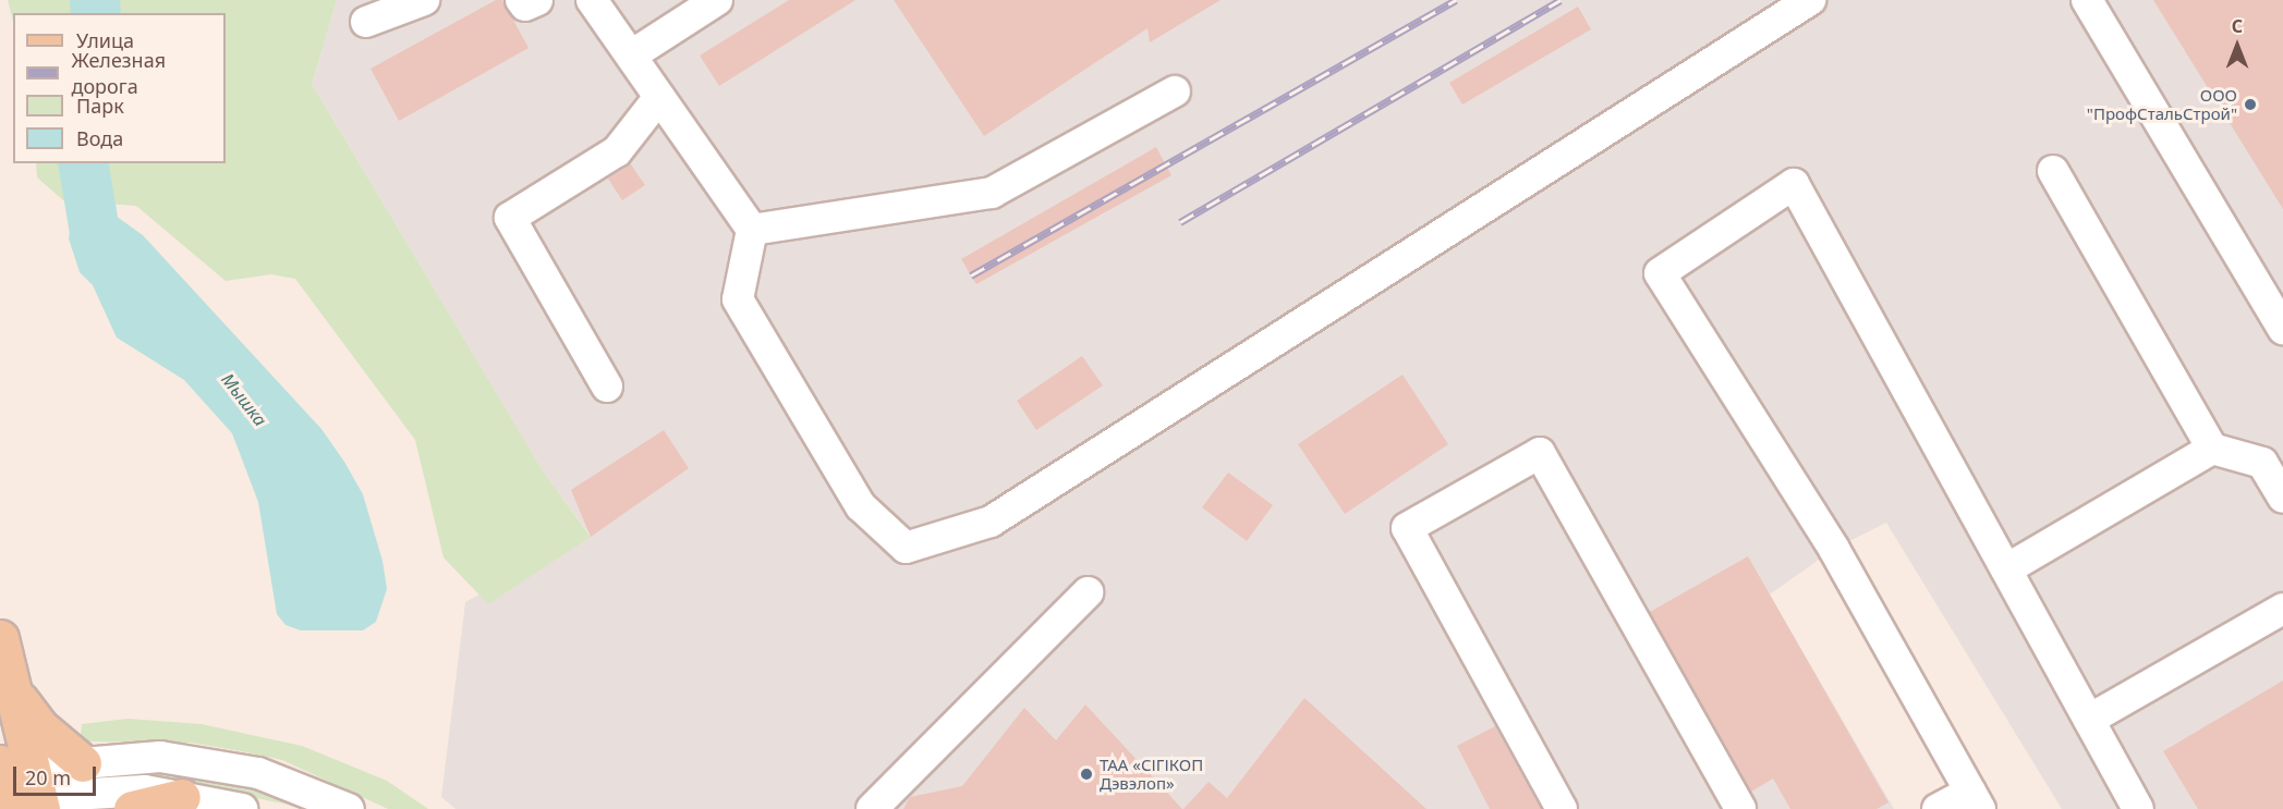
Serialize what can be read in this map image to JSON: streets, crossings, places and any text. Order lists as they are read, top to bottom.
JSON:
{
  "water": ["Мышка"],
  "places": ["ООО \"ПрофСтальСтрой\"", "ТАА «СІГІКОП Дэвэлоп»"],
  "legend": [
    "Улица",
    "Железная дорога",
    "Парк",
    "Вода"
  ],
  "scale_bar": "20 m",
  "north": "top"
}
